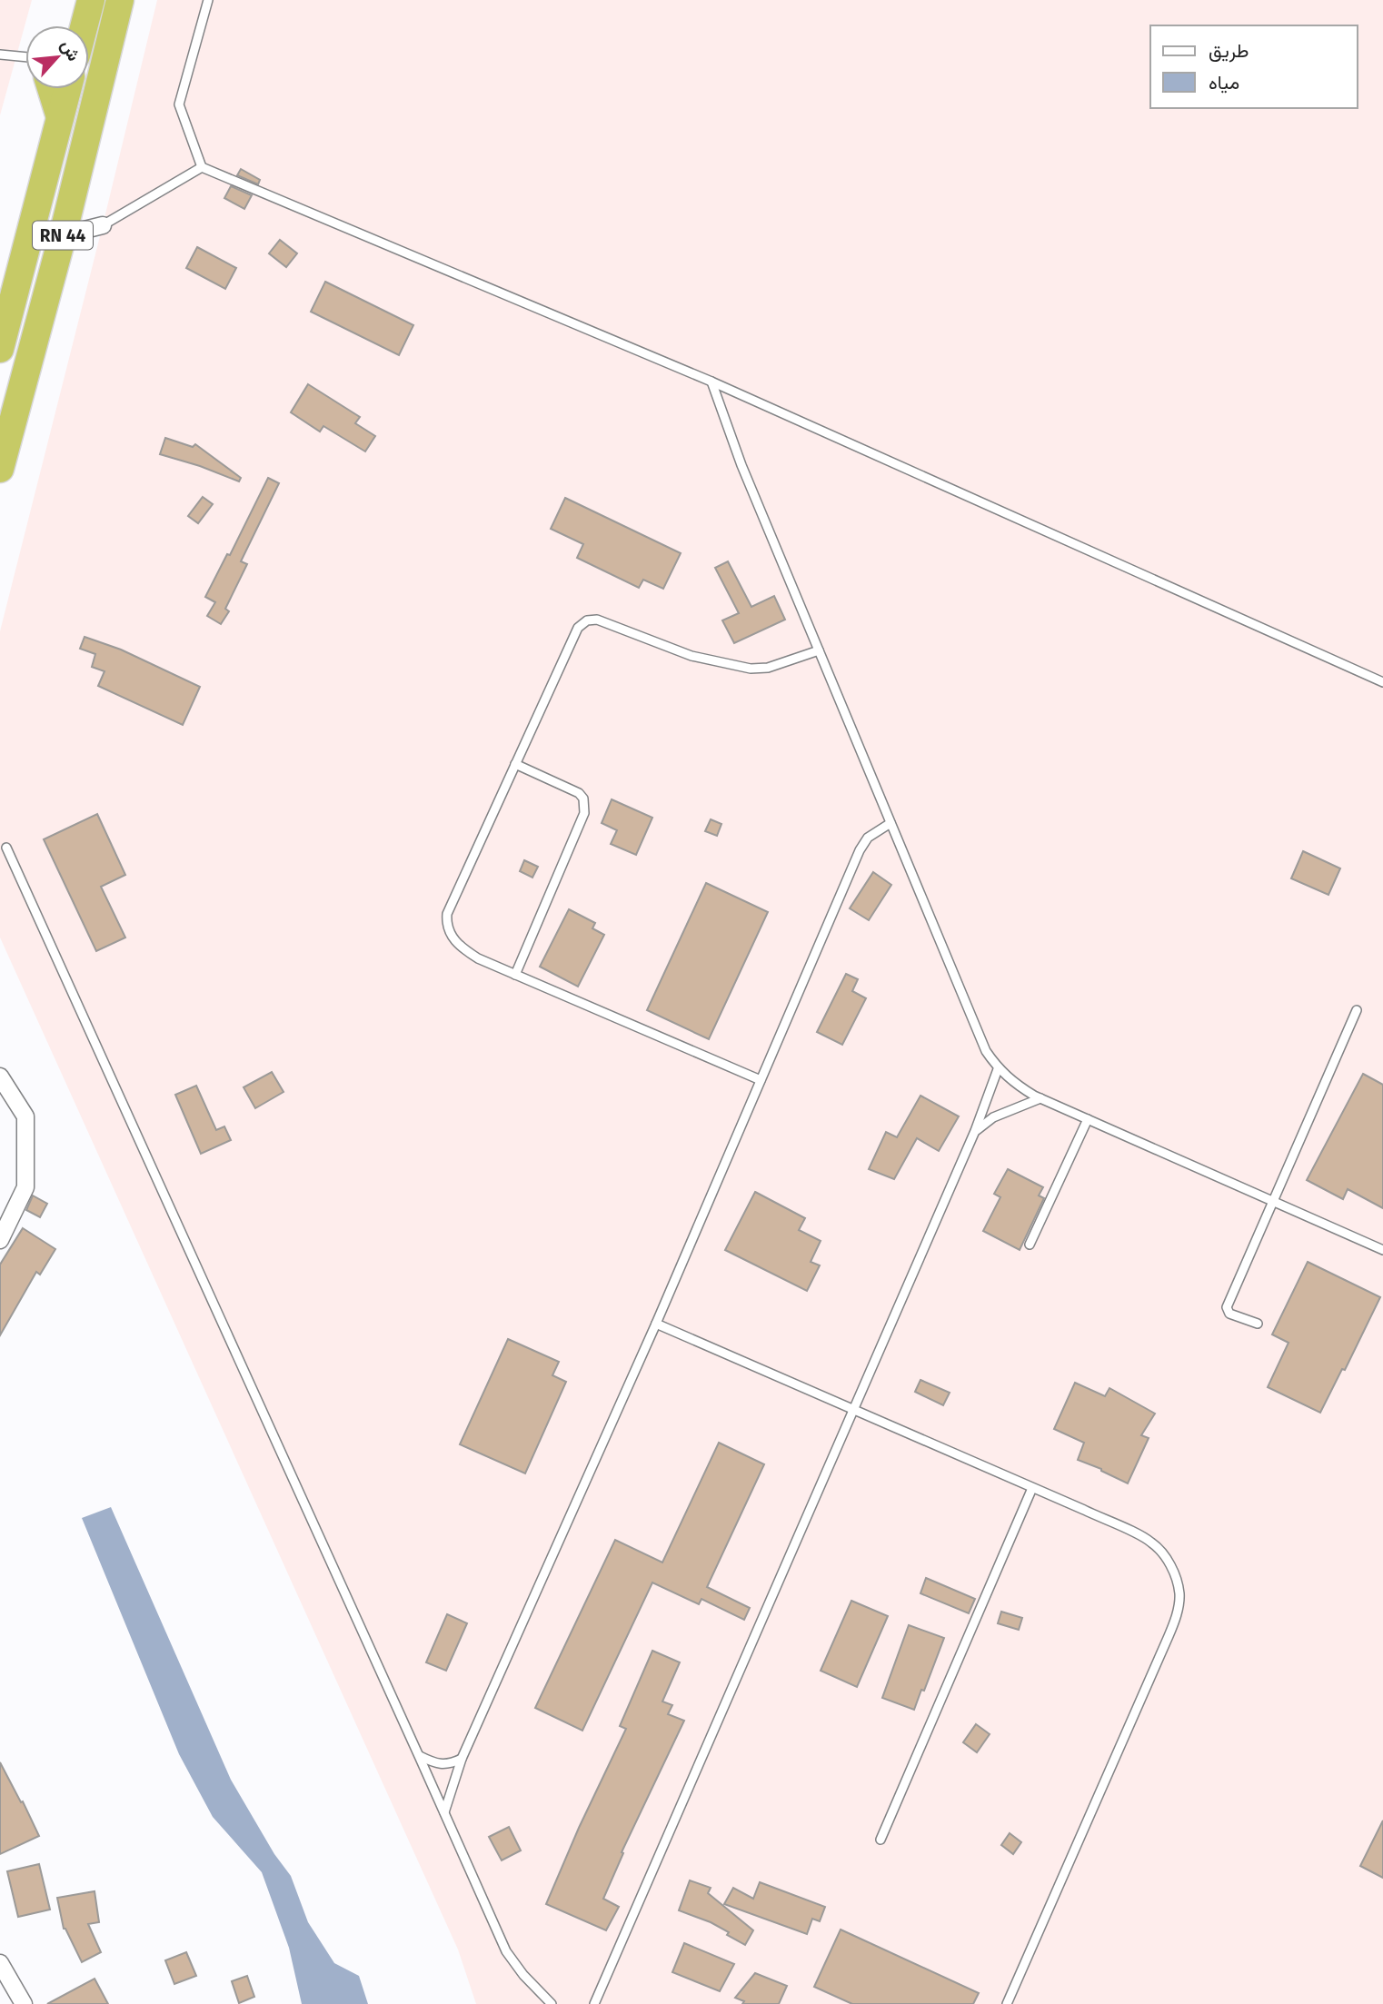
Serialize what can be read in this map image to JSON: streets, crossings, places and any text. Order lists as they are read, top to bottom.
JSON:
{
  "streets": {
    "highway": ["RN 44"]
  },
  "legend": ["طريق", "مياه"],
  "north": "top right"
}
